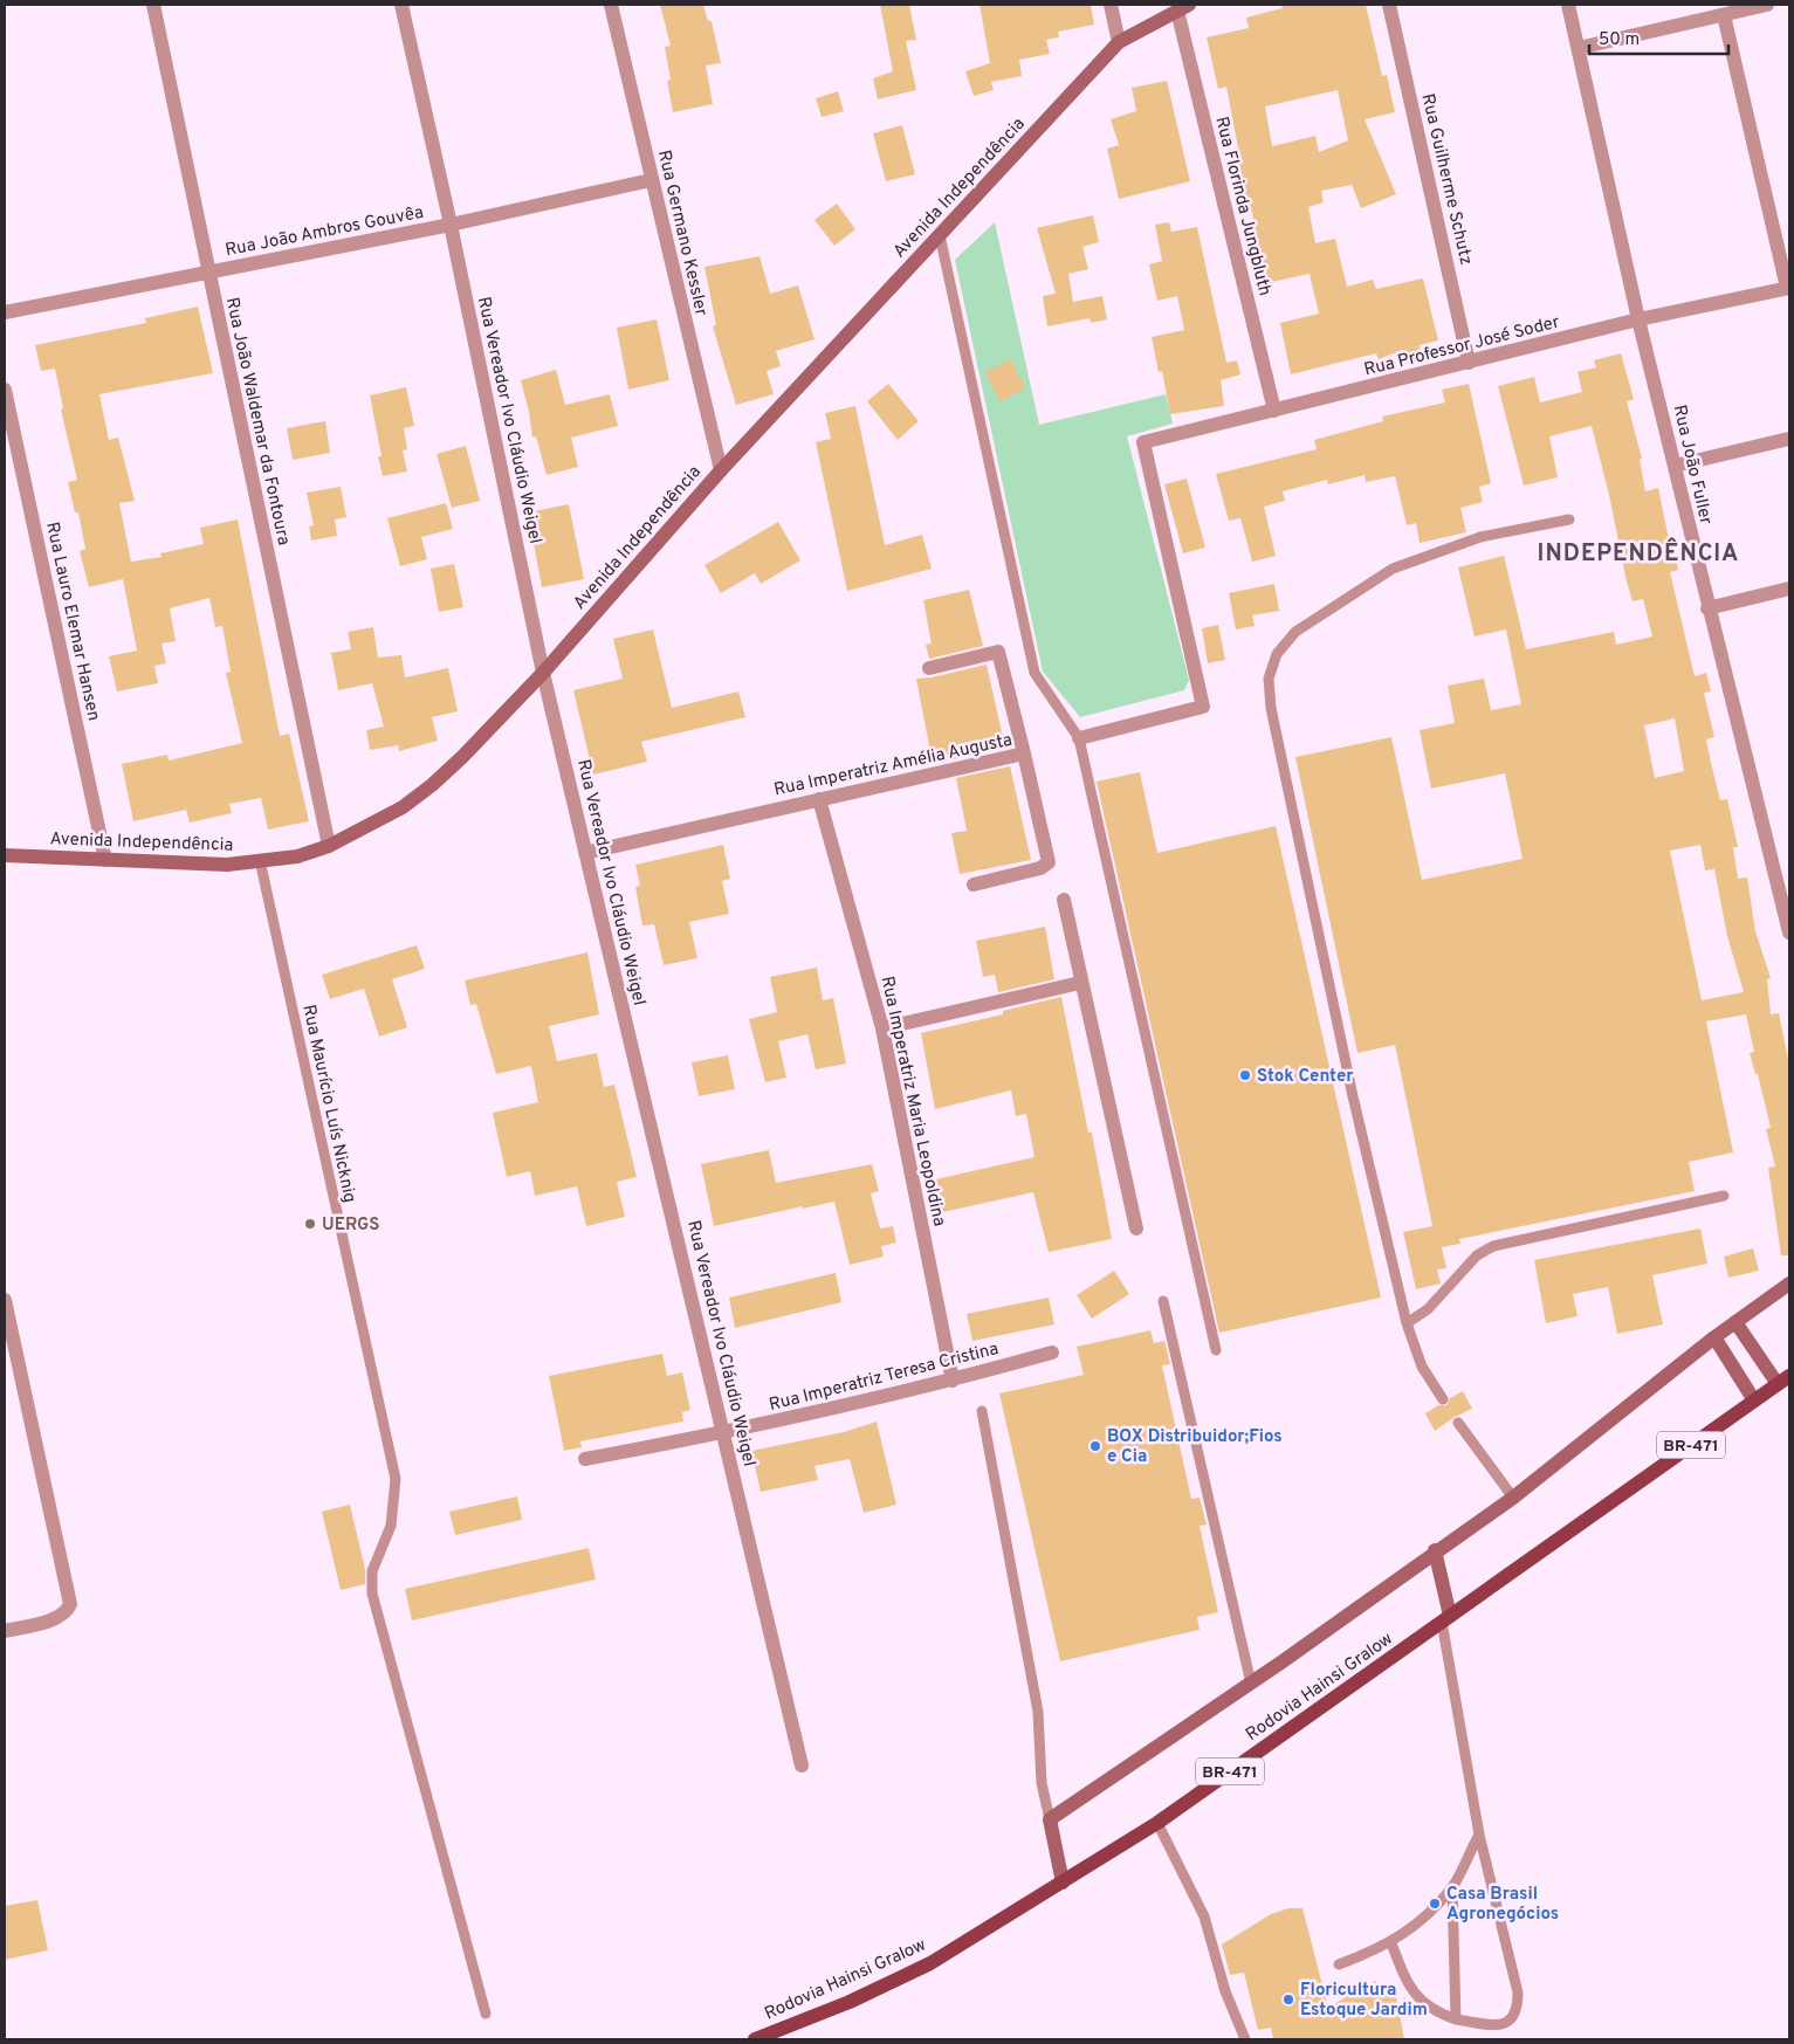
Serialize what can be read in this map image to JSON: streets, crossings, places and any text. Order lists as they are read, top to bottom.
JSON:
{
  "streets": {
    "main road": ["Avenida Independência", "BR-471", "Rodovia Hainsi Gralow"],
    "street": [
      "Rua Guilherme Schutz",
      "Rua Florinda Jungbluth",
      "Rua João Ambros Gouvêa",
      "Rua Germano Kessler",
      "Rua Professor José Soder",
      "Rua Vereador Ivo Cláudio Weigel",
      "Rua João Waldemar da Fontoura",
      "Rua João Fuller",
      "Rua Lauro Elemar Hansen",
      "Rua Imperatriz Amélia Augusta",
      "Rua Imperatriz Maria Leopoldina",
      "Rua Imperatriz Teresa Cristina"
    ],
    "lane": ["Rua Maurício Luís Nicknig"]
  },
  "crossings": [
    ["Rua Guilherme Schutz", "Rua Professor José Soder"],
    ["Avenida Independência", "Rua Florinda Jungbluth"],
    ["Avenida Independência", "Rua Germano Kessler"],
    ["Avenida Independência", "Rua Vereador Ivo Cláudio Weigel"],
    ["Avenida Independência", "Rua João Waldemar da Fontoura"],
    ["Avenida Independência", "Rua Lauro Elemar Hansen"],
    ["Avenida Independência", "Rua Maurício Luís Nicknig"],
    ["Rua Florinda Jungbluth", "Rua Professor José Soder"],
    ["Rua João Ambros Gouvêa", "Rua Germano Kessler"],
    ["Rua João Ambros Gouvêa", "Rua Vereador Ivo Cláudio Weigel"],
    ["Rua João Ambros Gouvêa", "Rua João Waldemar da Fontoura"],
    ["Rua Professor José Soder", "Rua João Fuller"],
    ["Rua Vereador Ivo Cláudio Weigel", "Rua Imperatriz Amélia Augusta"],
    ["Rua Vereador Ivo Cláudio Weigel", "Rua Imperatriz Teresa Cristina"],
    ["Rua Imperatriz Amélia Augusta", "Rua Imperatriz Maria Leopoldina"],
    ["Rua Imperatriz Maria Leopoldina", "Rua Imperatriz Teresa Cristina"]
  ],
  "districts": ["INDEPENDÊNCIA"],
  "places": [
    "Stok Center",
    "UERGS",
    "BOX Distribuidor;Fios e Cia",
    "Casa Brasil Agronegócios",
    "Floricultura Estoque Jardim"
  ],
  "scale_bar": "50 m"
}
